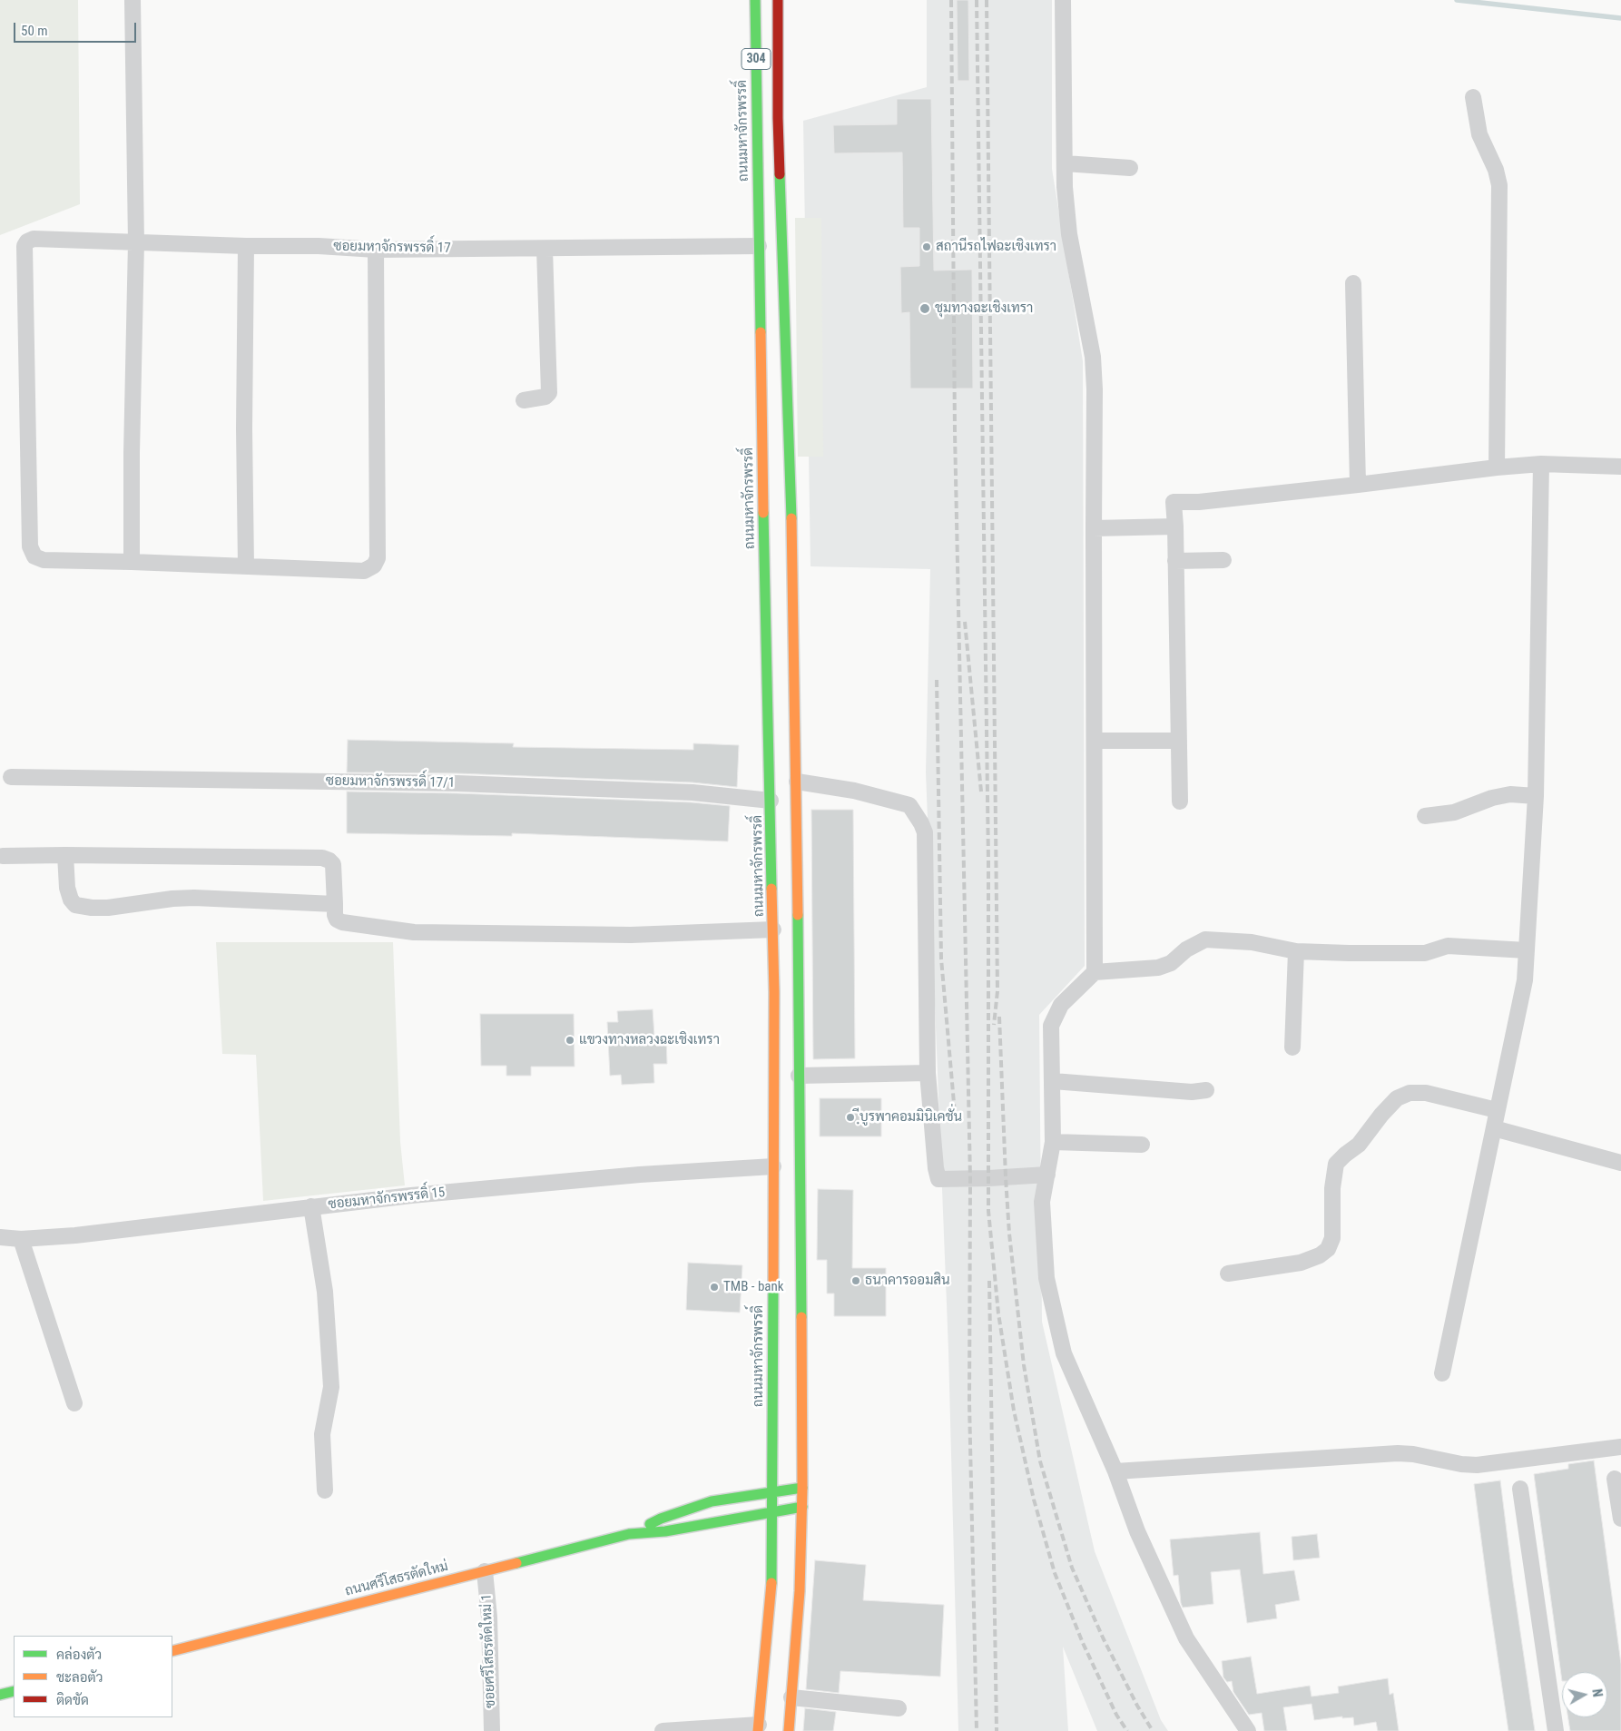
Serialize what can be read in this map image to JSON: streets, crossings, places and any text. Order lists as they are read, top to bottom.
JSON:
{
  "streets": {
    "main road": ["304", "ถนนมหาจักรพรรดิ์", "ถนนศรีโสธรตัดใหม่"],
    "street": [
      "ซอยมหาจักรพรรดิ์ 17",
      "ซอยมหาจักรพรรดิ์ 17/1",
      "ซอยมหาจักรพรรดิ์ 15",
      "ซอยศรีโสธรตัดใหม่ 1"
    ]
  },
  "crossings": [
    ["ถนนมหาจักรพรรดิ์", "ซอยมหาจักรพรรดิ์ 17"],
    ["ถนนมหาจักรพรรดิ์", "ซอยมหาจักรพรรดิ์ 17/1"],
    ["ถนนมหาจักรพรรดิ์", "ซอยมหาจักรพรรดิ์ 15"],
    ["ถนนมหาจักรพรรดิ์", "ถนนศรีโสธรตัดใหม่"],
    ["ถนนศรีโสธรตัดใหม่", "ซอยศรีโสธรตัดใหม่ 1"]
  ],
  "places": [
    "สถานีรถไฟฉะเชิงเทรา",
    "ชุมทางฉะเชิงเทรา",
    "แขวงทางหลวงฉะเชิงเทรา",
    "ฺีบูรพาคอมมินิเคชั่น",
    "ธนาคารออมสิน",
    "TMB - bank"
  ],
  "legend": ["คล่องตัว", "ชะลอตัว", "ติดขัด"],
  "scale_bar": "50 m",
  "north": "right"
}
